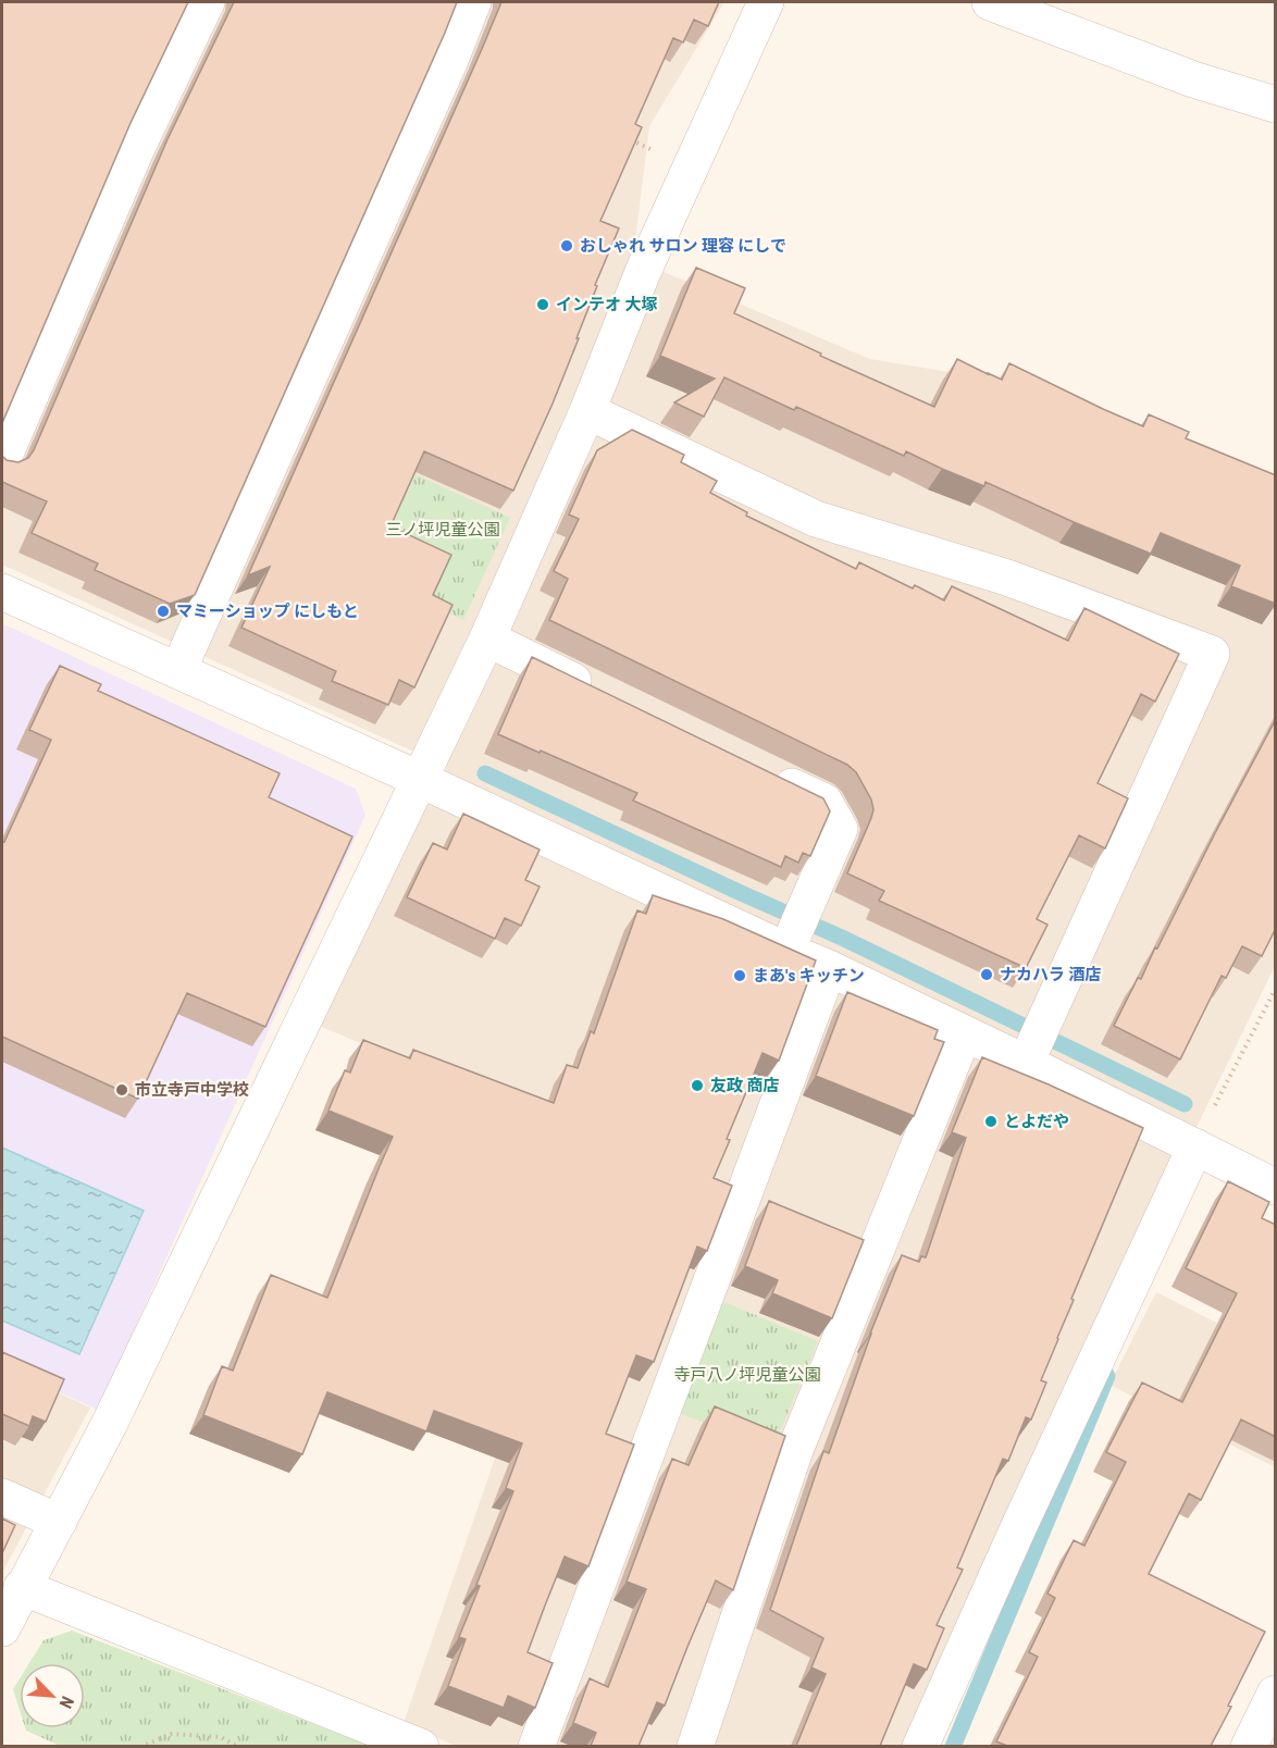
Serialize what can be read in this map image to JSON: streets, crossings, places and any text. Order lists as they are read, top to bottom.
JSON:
{
  "parks": ["三ノ坪児童公園", "寺戸八ノ坪児童公園"],
  "places": [
    "おしゃれ サロン 理容 にしで",
    "インテオ 大塚",
    "マミーショップ にしもと",
    "ナカハラ 酒店",
    "まあ's キッチン",
    "友政 商店",
    "市立寺戸中学校",
    "とよだや"
  ],
  "north": "bottom right"
}
